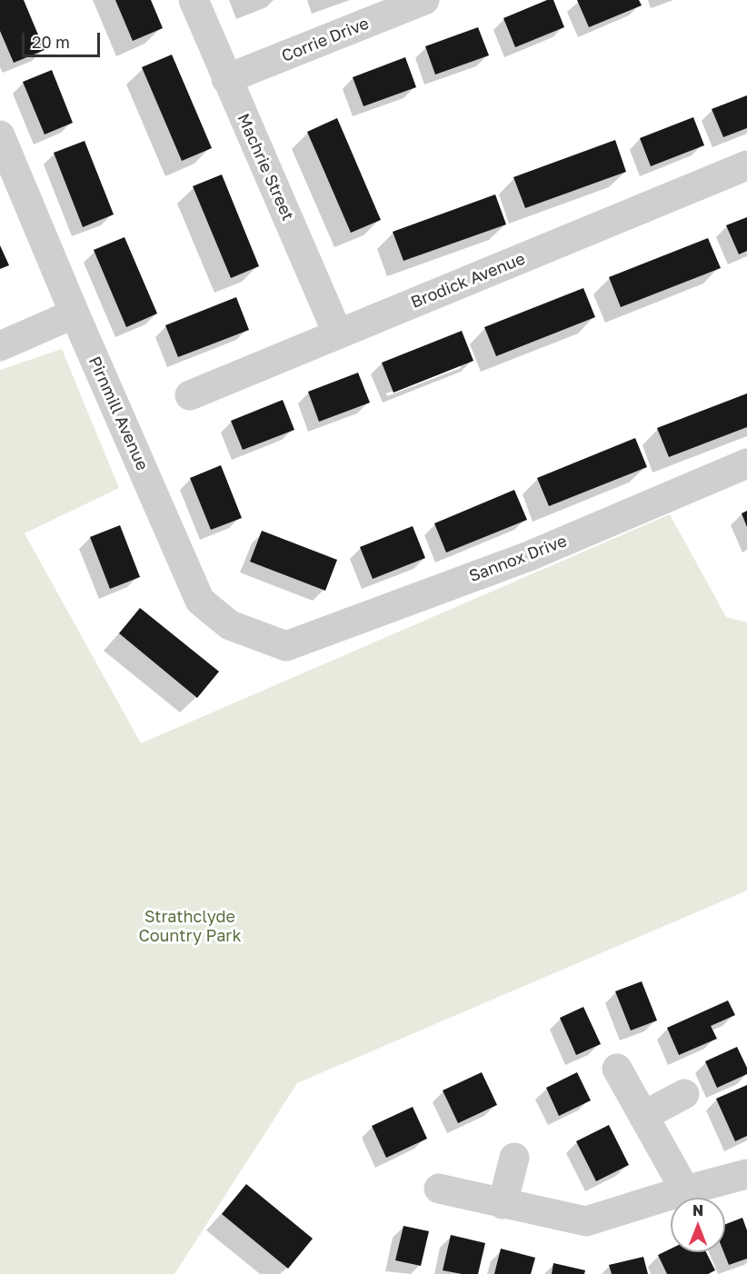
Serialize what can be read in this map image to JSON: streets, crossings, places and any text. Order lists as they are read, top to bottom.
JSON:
{
  "streets": {
    "street": [
      "Corrie Drive",
      "Machrie Street",
      "Brodick Avenue",
      "Pirnmill Avenue",
      "Sannox Drive"
    ]
  },
  "crossings": [
    ["Corrie Drive", "Machrie Street"],
    ["Machrie Street", "Brodick Avenue"],
    ["Pirnmill Avenue", "Sannox Drive"]
  ],
  "parks": ["Strathclyde Country Park"],
  "scale_bar": "20 m",
  "north": "top"
}
